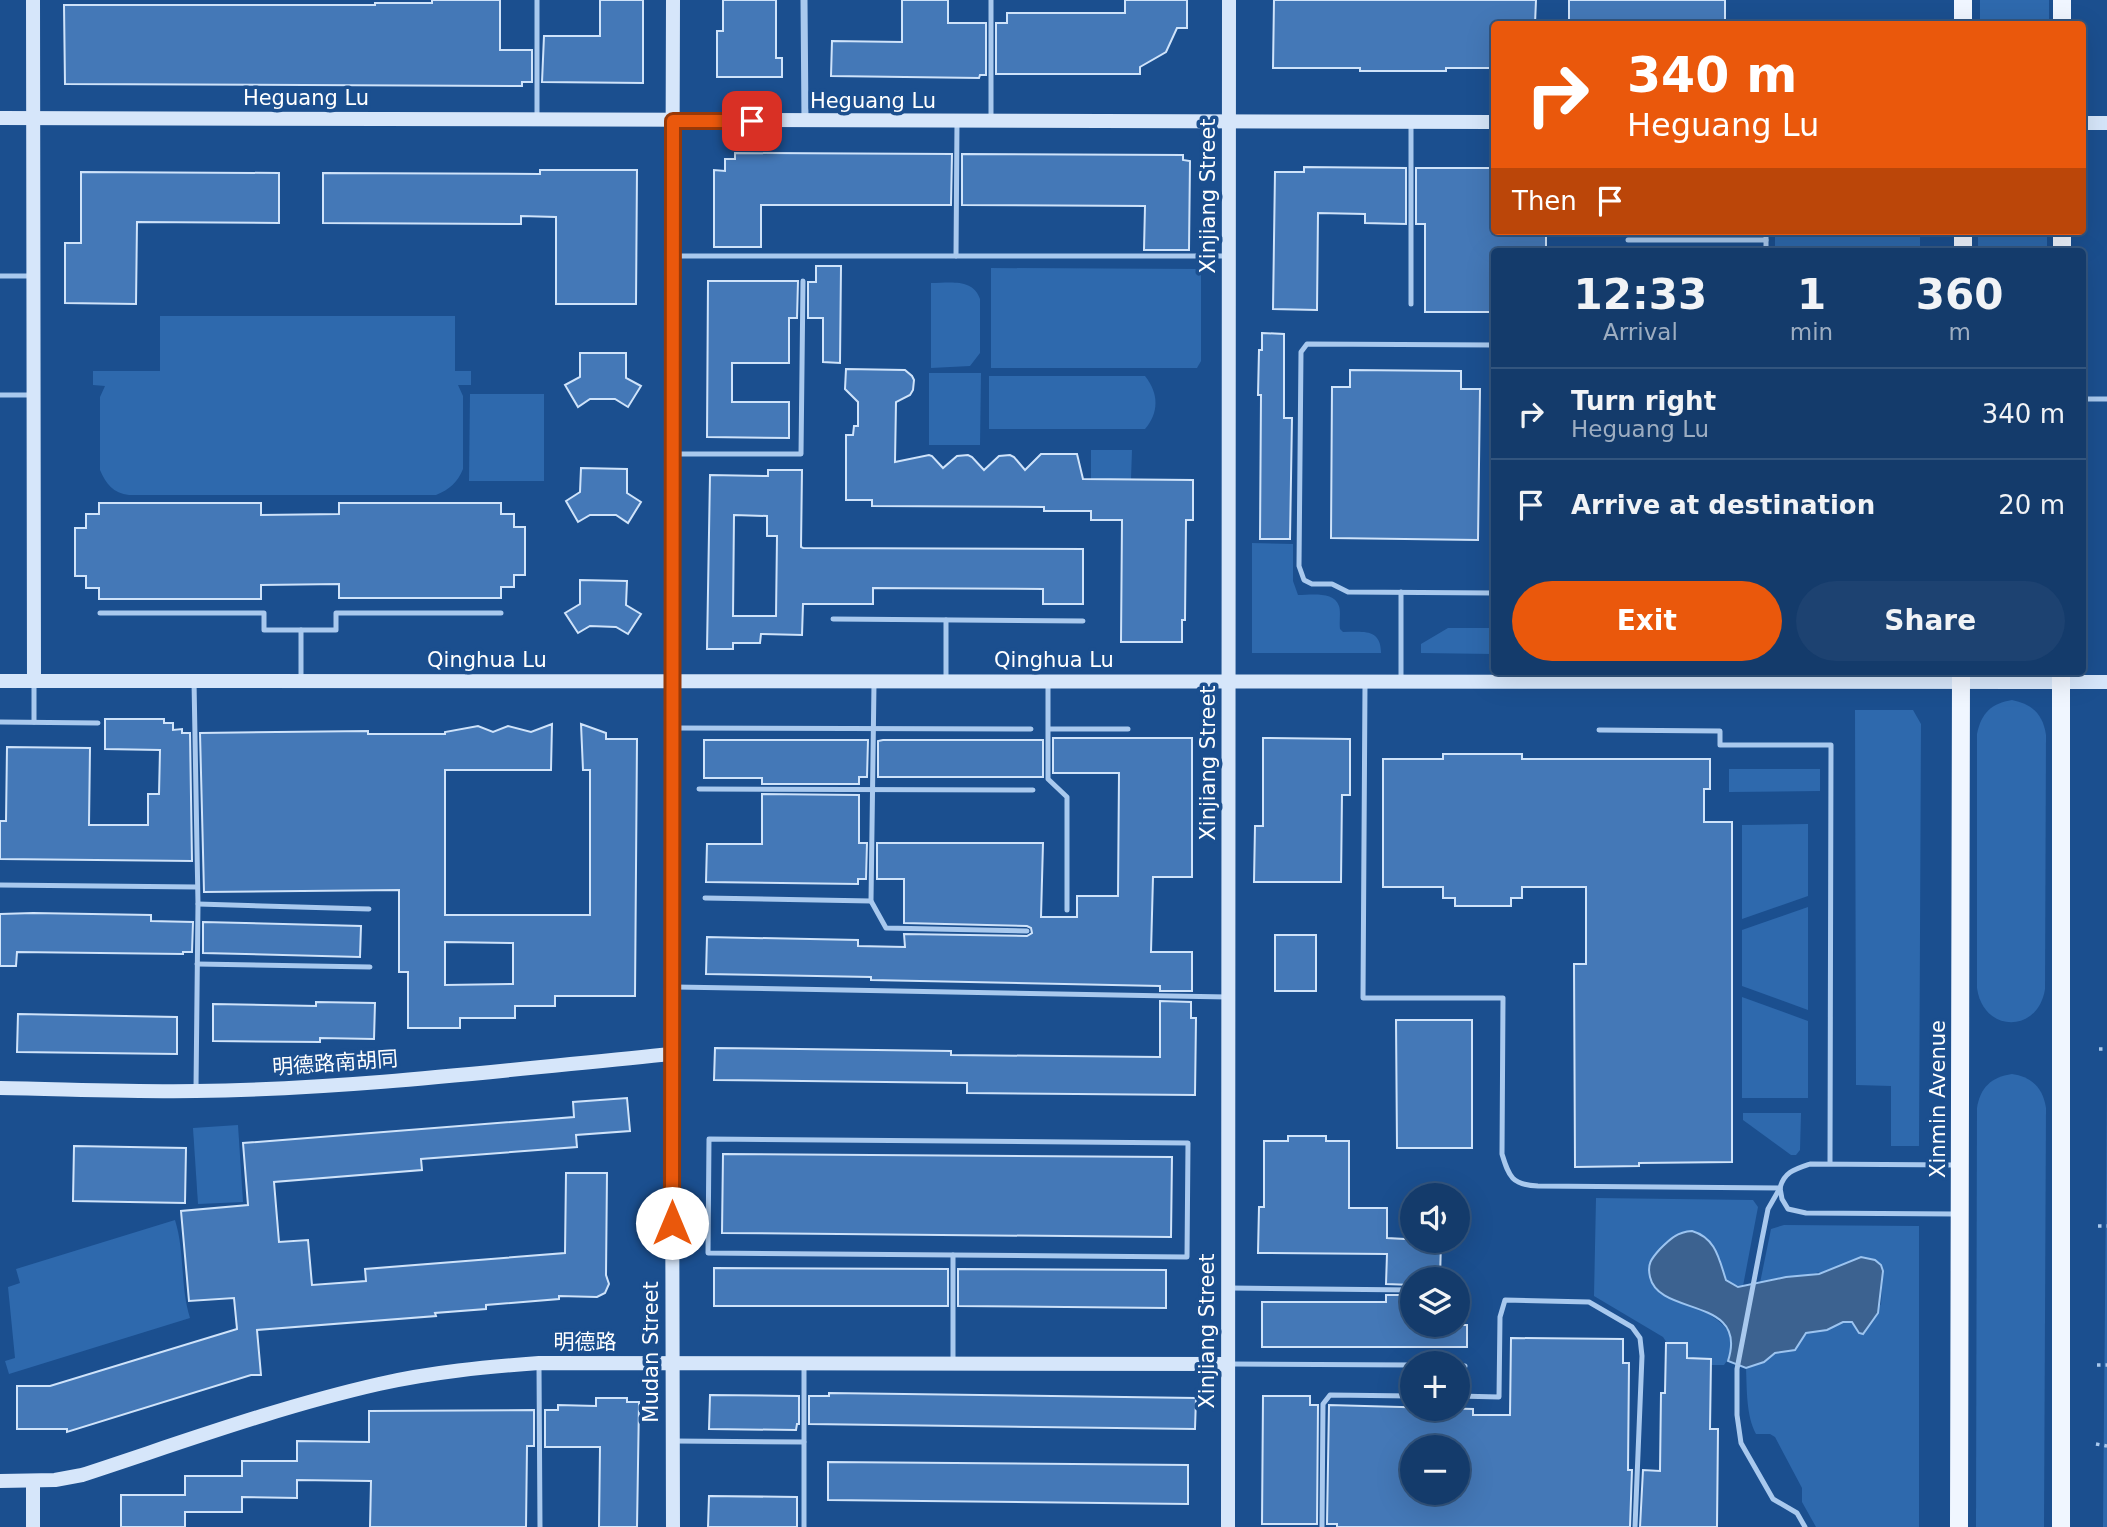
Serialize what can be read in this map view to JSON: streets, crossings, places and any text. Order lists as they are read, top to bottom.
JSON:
{
  "streets": {
    "main road": ["Xinmin Avenue"],
    "street": [
      "Heguang Lu",
      "Xinjiang Street",
      "Qinghua Lu",
      "明德路南胡同",
      "明德路",
      "Mudan Street"
    ]
  },
  "crossings": [
    ["Heguang Lu", "Xinjiang Street"],
    ["Heguang Lu", "Mudan Street"],
    ["Xinjiang Street", "Qinghua Lu"],
    ["Xinjiang Street", "明德路"],
    ["Qinghua Lu", "Xinmin Avenue"],
    ["Qinghua Lu", "Mudan Street"],
    ["明德路南胡同", "Mudan Street"],
    ["明德路", "Mudan Street"]
  ],
  "page": {
    "turn": ["340 m", "Heguang Lu"],
    "then": "Then",
    "eta": [
      "12:33",
      "Arrival",
      "1",
      "min",
      "360",
      "m"
    ],
    "list": [
      {
        "name": "Turn right",
        "note": "Heguang Lu",
        "value": "340 m"
      },
      {
        "name": "Arrive at destination",
        "value": "20 m"
      }
    ],
    "buttons": ["Exit", "Share"],
    "map_buttons": ["+", "−"]
  }
}
